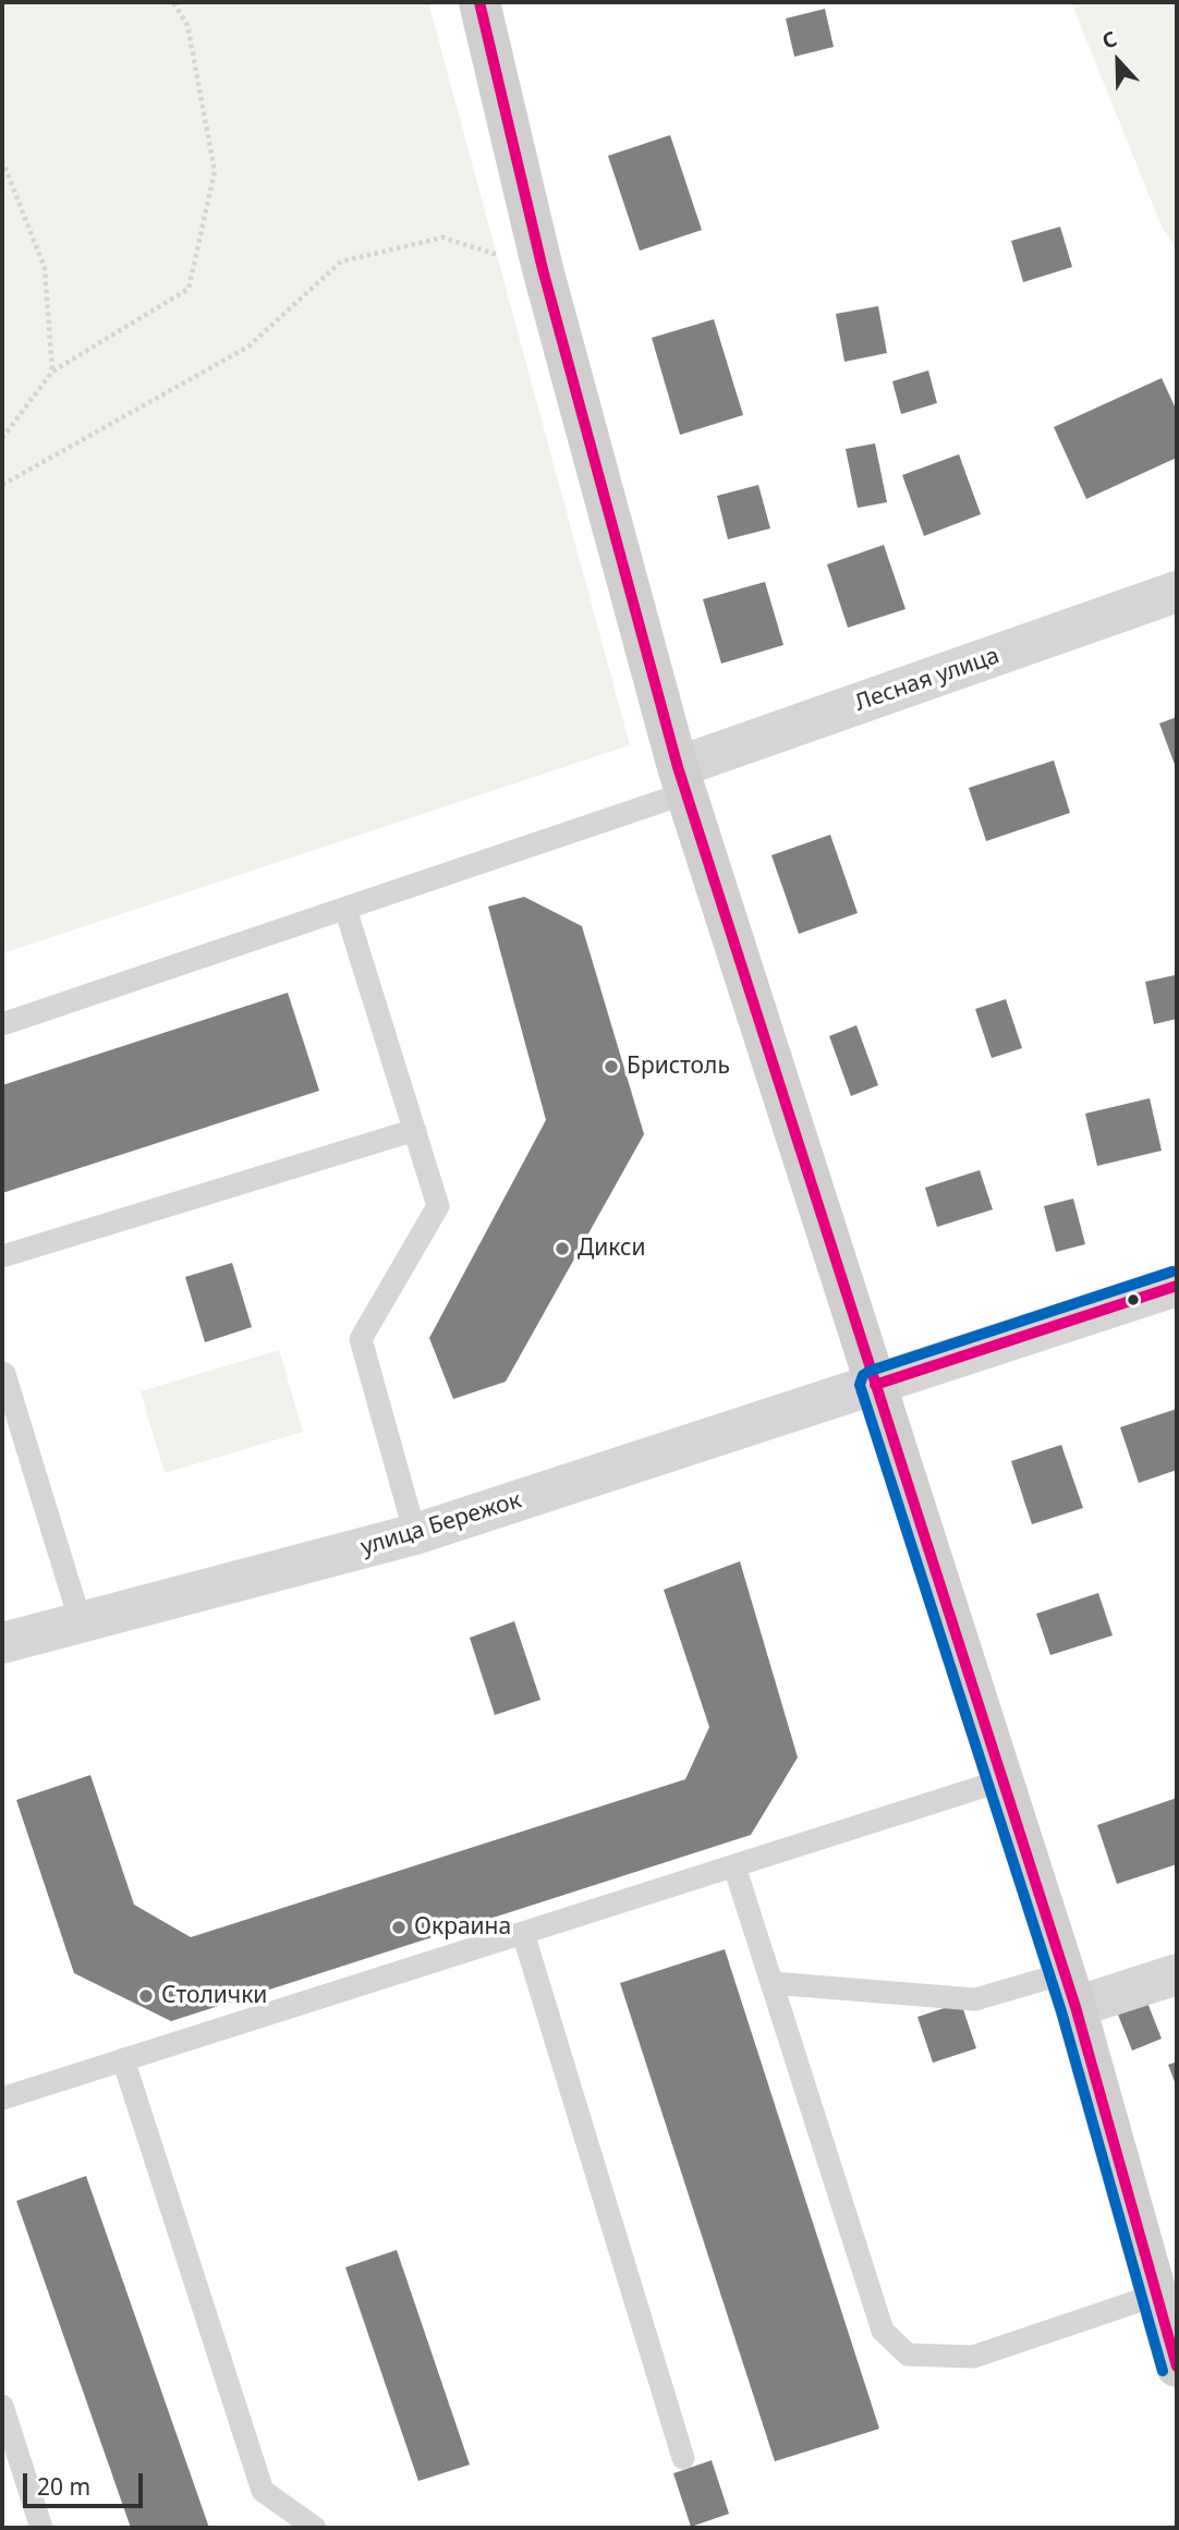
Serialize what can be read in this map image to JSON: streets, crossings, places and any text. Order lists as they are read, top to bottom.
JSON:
{
  "streets": {
    "street": ["Лесная улица", "улица Бережок"]
  },
  "places": [
    "Бристоль",
    "Дикси",
    "Окраина",
    "Столички"
  ],
  "scale_bar": "20 m",
  "north": "top"
}
